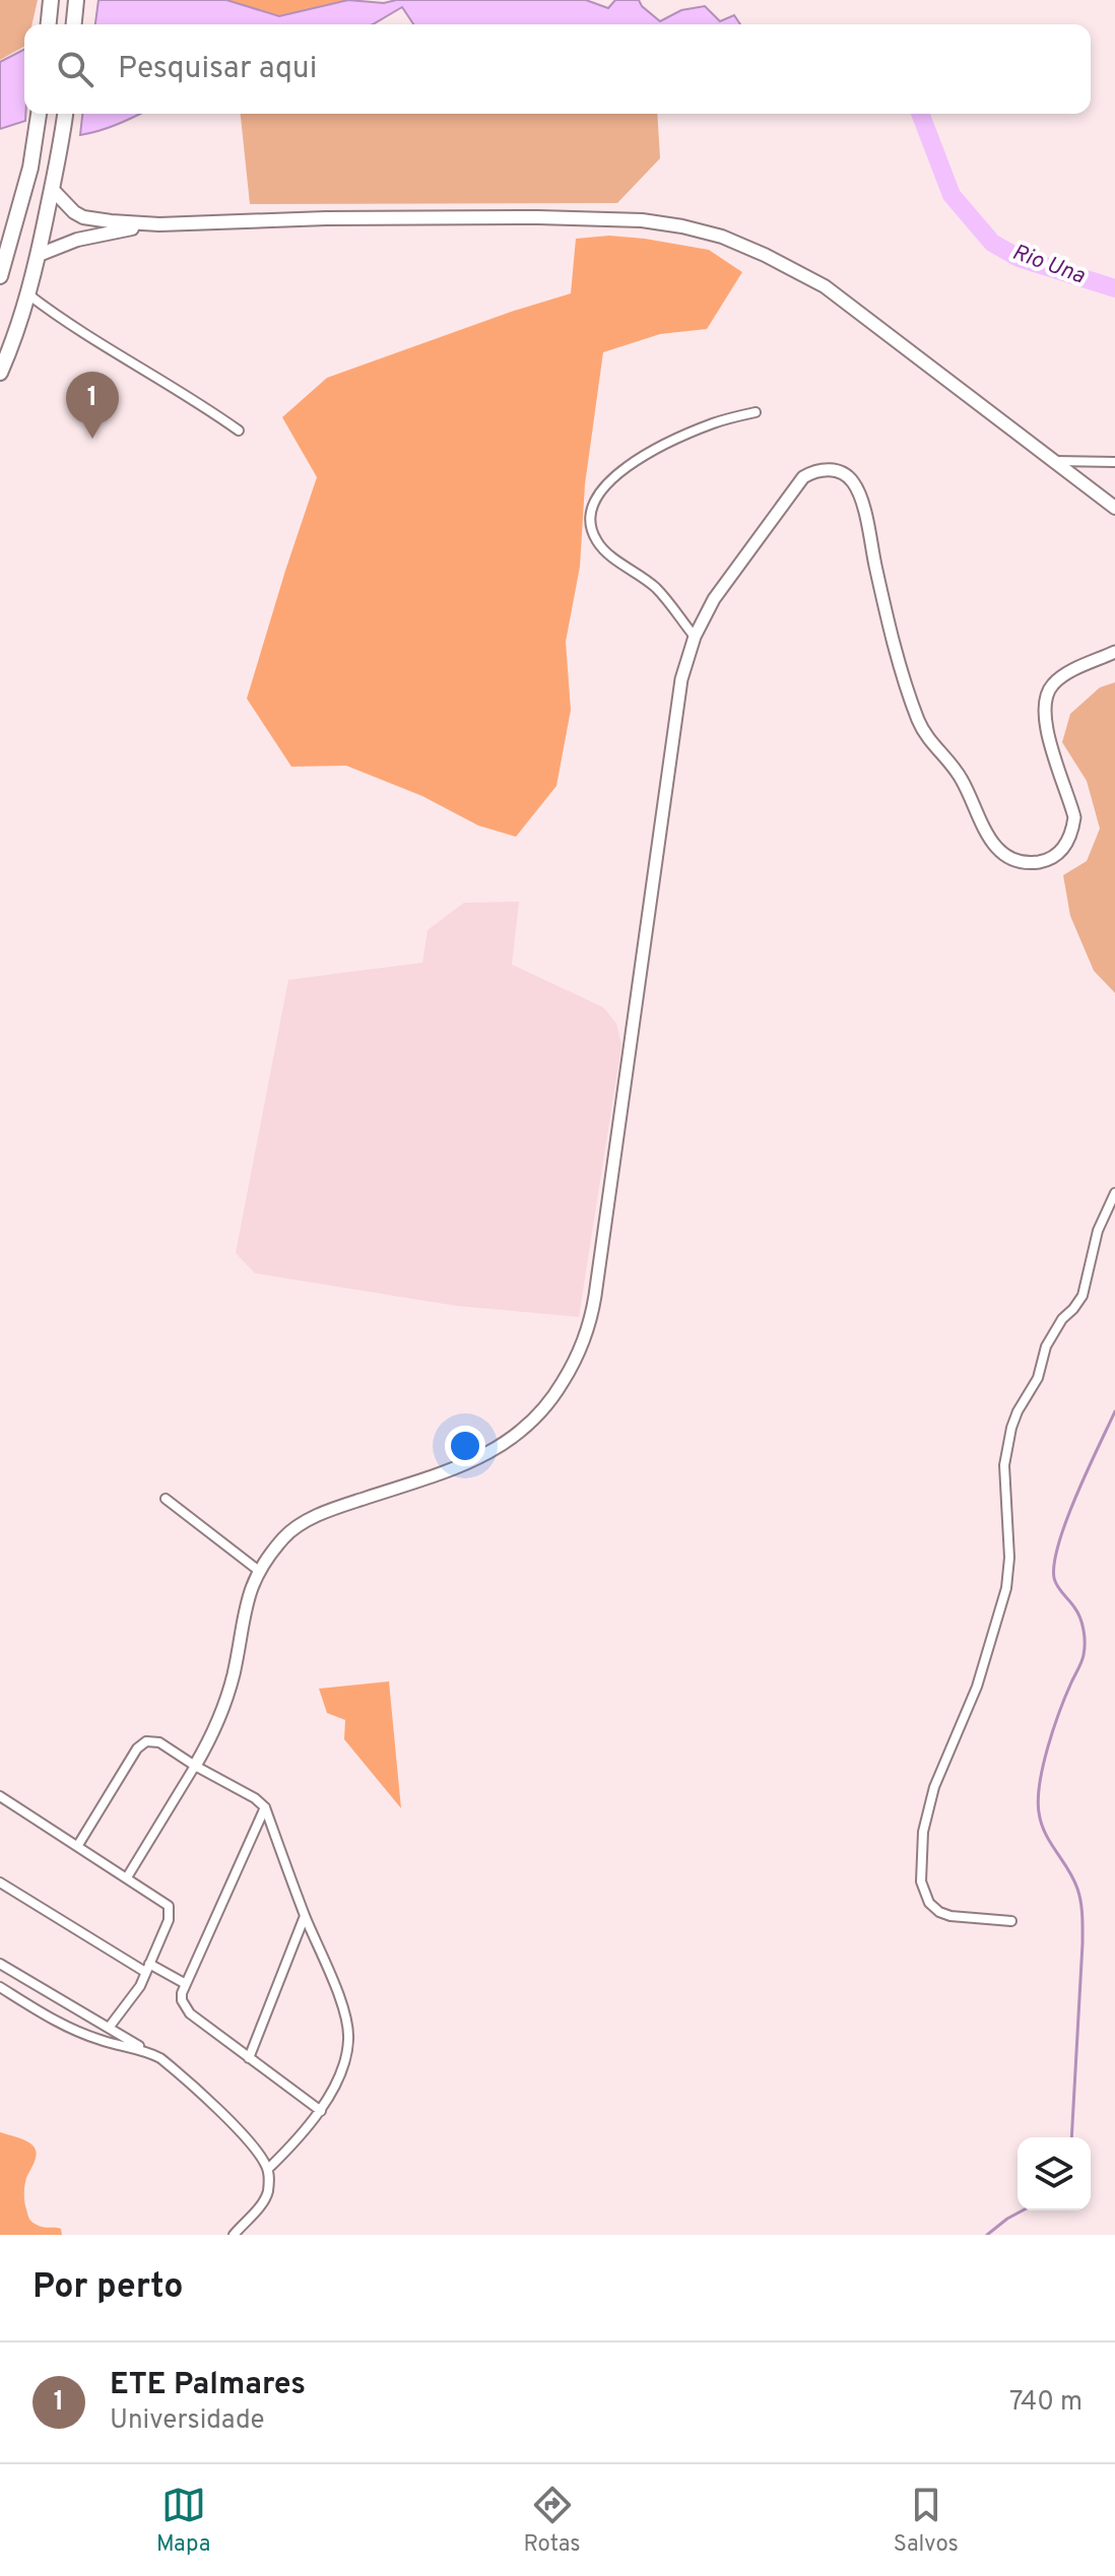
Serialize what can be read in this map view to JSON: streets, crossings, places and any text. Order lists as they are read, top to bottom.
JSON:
{
  "water": ["Rio Una"],
  "page": {
    "search": "Pesquisar aqui",
    "pins": "1",
    "heading": "Por perto",
    "list": [
      {
        "mark": "1",
        "name": "ETE Palmares",
        "note": "Universidade",
        "value": "740 m"
      }
    ],
    "nav": ["Mapa", "Rotas", "Salvos"]
  }
}
